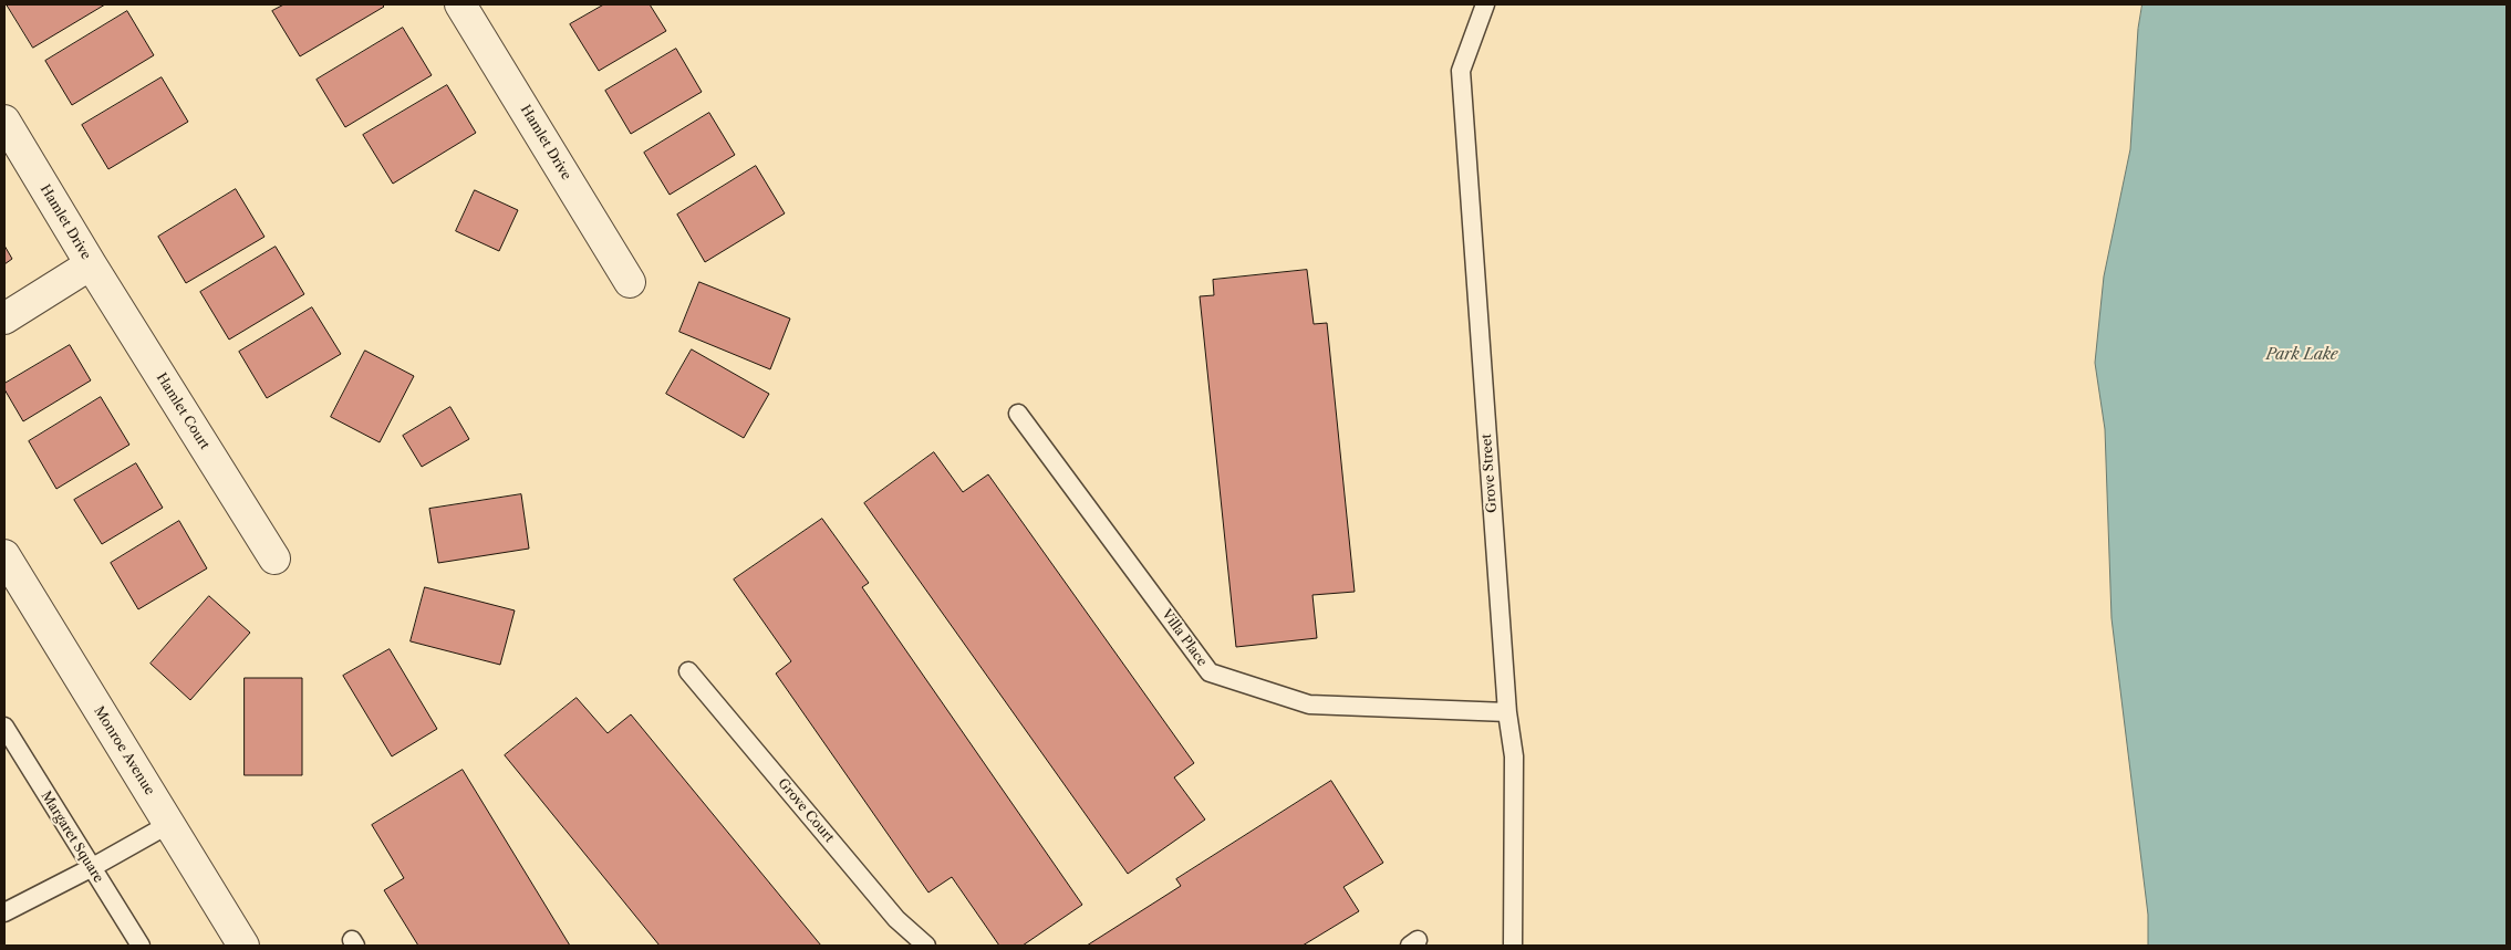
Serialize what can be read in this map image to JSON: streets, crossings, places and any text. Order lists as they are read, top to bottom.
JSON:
{
  "streets": {
    "street": ["Hamlet Drive", "Hamlet Court", "Monroe Avenue"],
    "lane": [
      "Grove Street",
      "Villa Place",
      "Grove Court",
      "Margaret Square"
    ]
  },
  "crossings": [
    ["Hamlet Drive", "Hamlet Court"],
    ["Grove Street", "Villa Place"]
  ],
  "water": ["Park Lake"]
}
